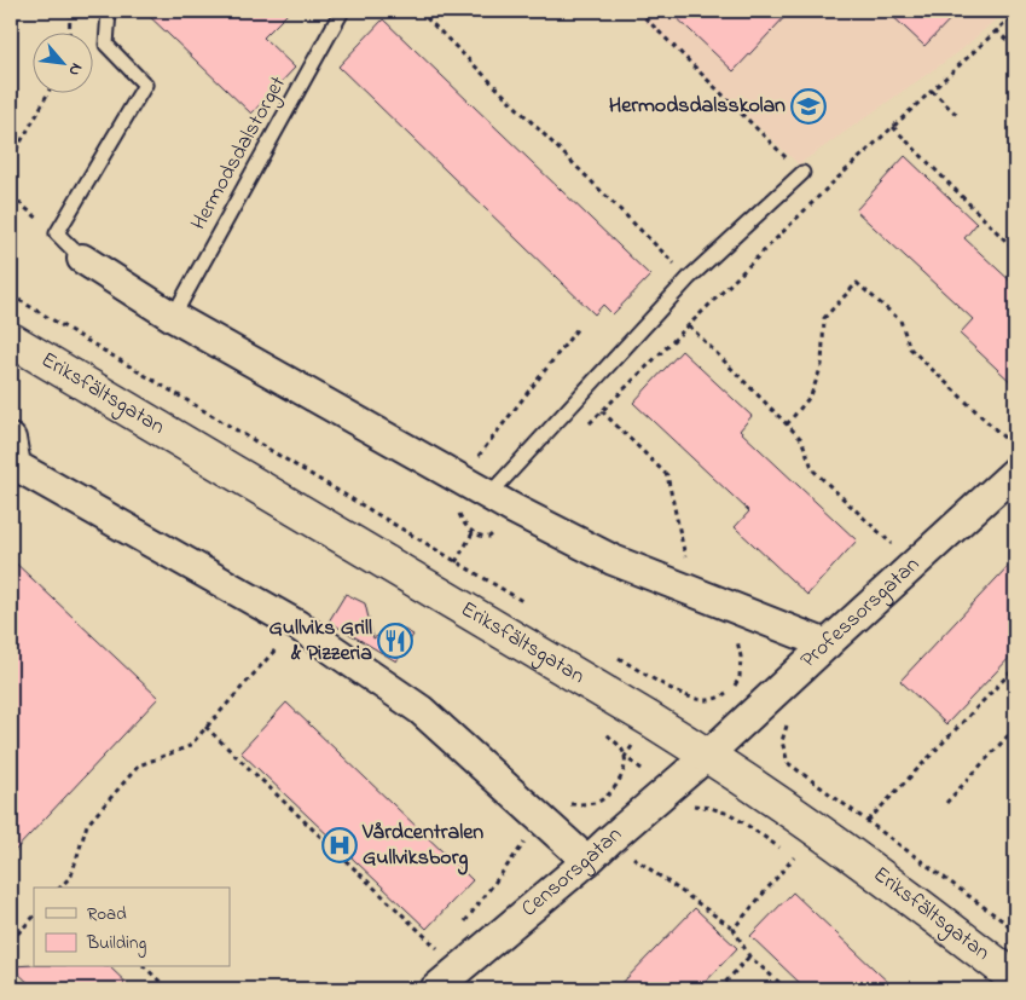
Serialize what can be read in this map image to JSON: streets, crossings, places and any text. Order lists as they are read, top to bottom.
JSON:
{
  "streets": {
    "street": ["Eriksfältsgatan", "Professorsgatan", "Censorsgatan"],
    "lane": ["Hermodsdalstorget"]
  },
  "crossings": [
    ["Eriksfältsgatan", "Professorsgatan"],
    ["Eriksfältsgatan", "Censorsgatan"],
    ["Professorsgatan", "Censorsgatan"]
  ],
  "places": {
    "school or university": ["Hermodsdalsskolan"],
    "restaurant": ["Gullviks Grill & Pizzeria"],
    "hospital": ["Vårdcentralen Gullviksborg"]
  },
  "legend": ["Road", "Building"],
  "north": "bottom right"
}
